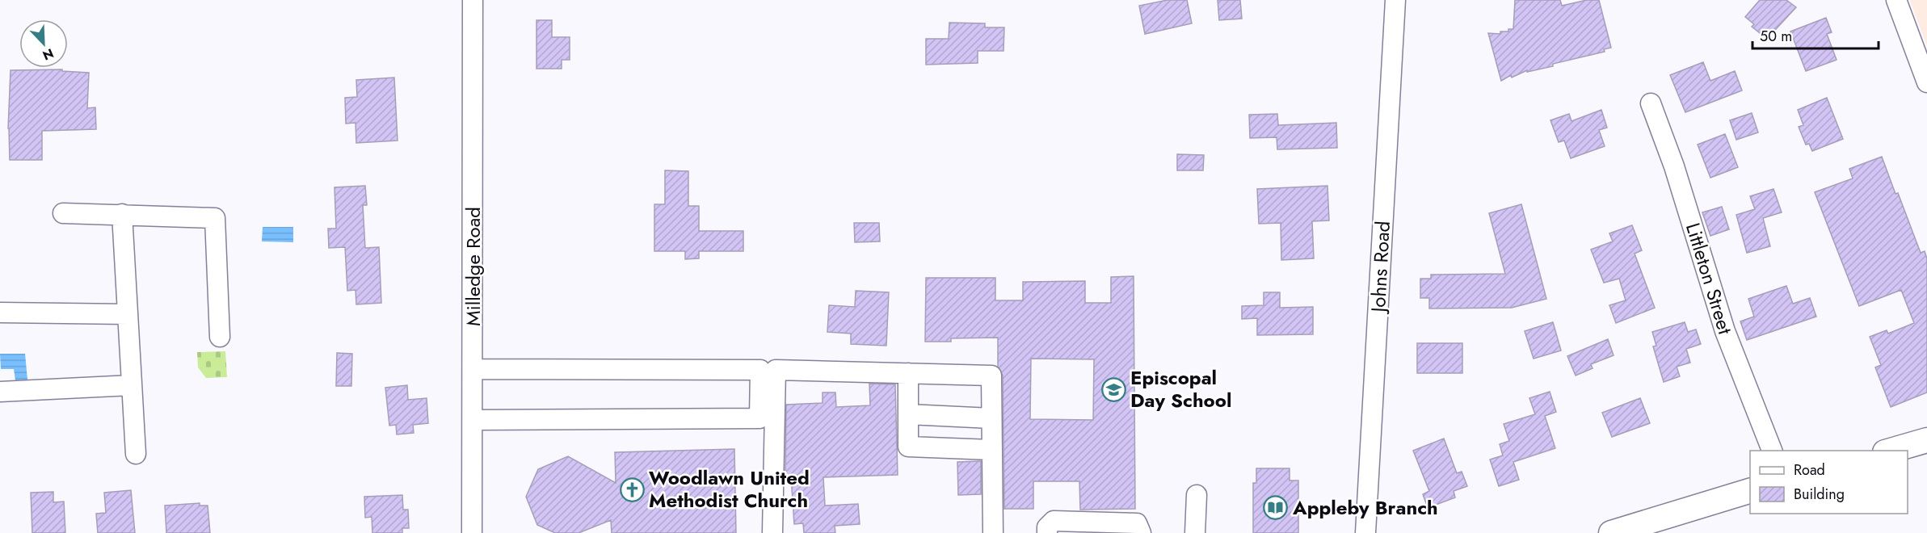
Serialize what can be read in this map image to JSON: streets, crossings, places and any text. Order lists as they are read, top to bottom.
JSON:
{
  "streets": {
    "street": ["Milledge Road", "Johns Road", "Littleton Street"]
  },
  "places": {
    "school or university": ["Episcopal Day School"],
    "church": ["Woodlawn United Methodist Church"],
    "library": ["Appleby Branch"]
  },
  "legend": ["Road", "Building"],
  "scale_bar": "50 m",
  "north": "bottom right"
}
